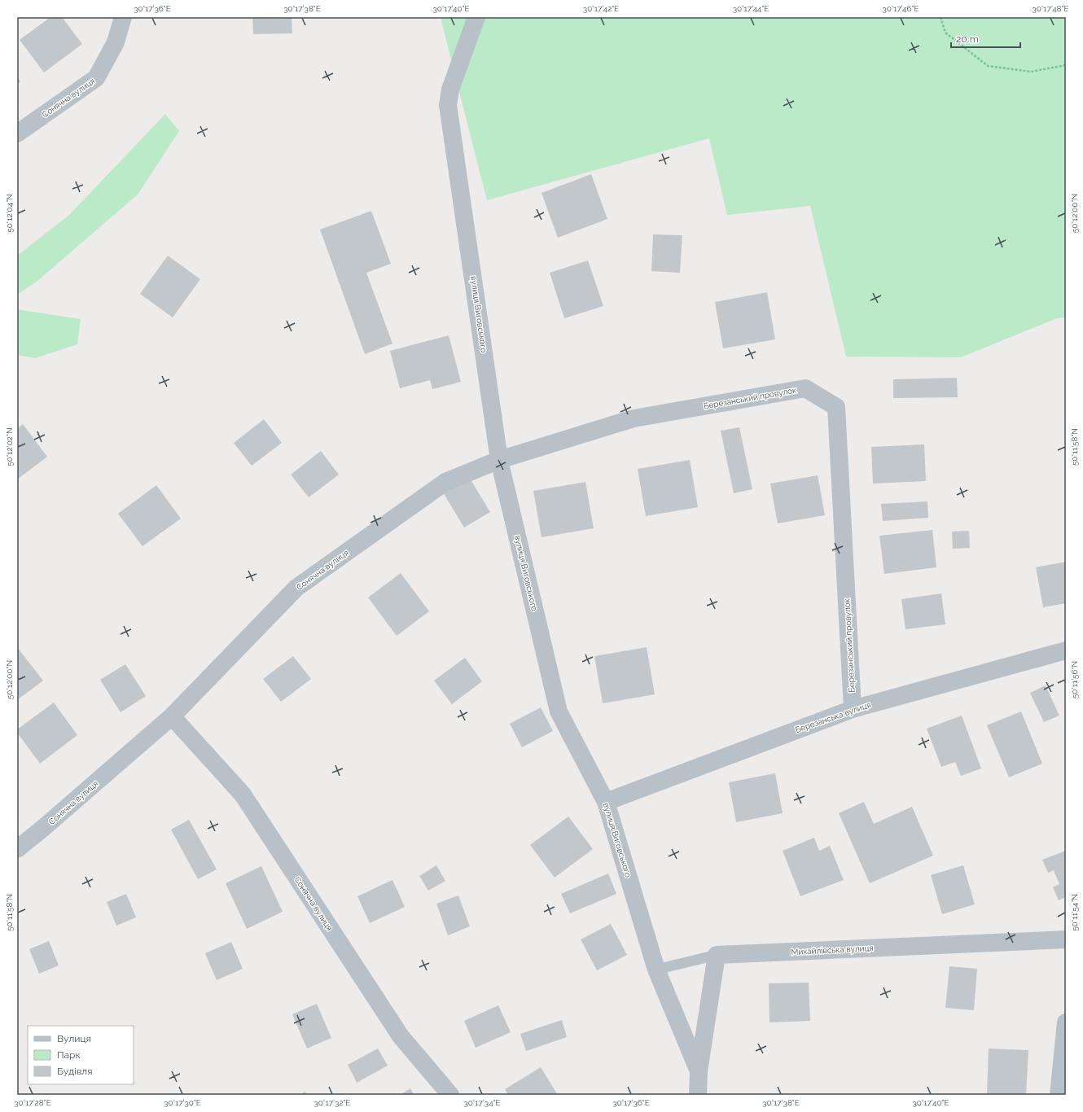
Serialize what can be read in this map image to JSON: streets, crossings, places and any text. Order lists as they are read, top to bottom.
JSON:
{
  "streets": {
    "street": [
      "Сонячна вулиця",
      "вулиця Виговського",
      "Березанський провулок",
      "Березанська вулиця",
      "Михайлівська вулиця"
    ]
  },
  "crossings": [
    ["Сонячна вулиця", "вулиця Виговського"],
    ["Сонячна вулиця", "Березанський провулок"],
    ["вулиця Виговського", "Березанський провулок"],
    ["вулиця Виговського", "Березанська вулиця"],
    ["Березанський провулок", "Березанська вулиця"]
  ],
  "legend": ["Вулиця", "Парк", "Будівля"],
  "scale_bar": "20 m",
  "coordinates": [
    "30°17'36\"E",
    "30°17'38\"E",
    "30°17'40\"E",
    "30°17'42\"E",
    "30°17'44\"E",
    "30°17'46\"E",
    "30°17'48\"E",
    "50°12'04\"N",
    "50°12'00\"N",
    "50°12'02\"N",
    "50°11'58\"N",
    "50°11'56\"N",
    "50°11'54\"N",
    "30°17'28\"E",
    "30°17'30\"E",
    "30°17'32\"E",
    "30°17'34\"E"
  ]
}
